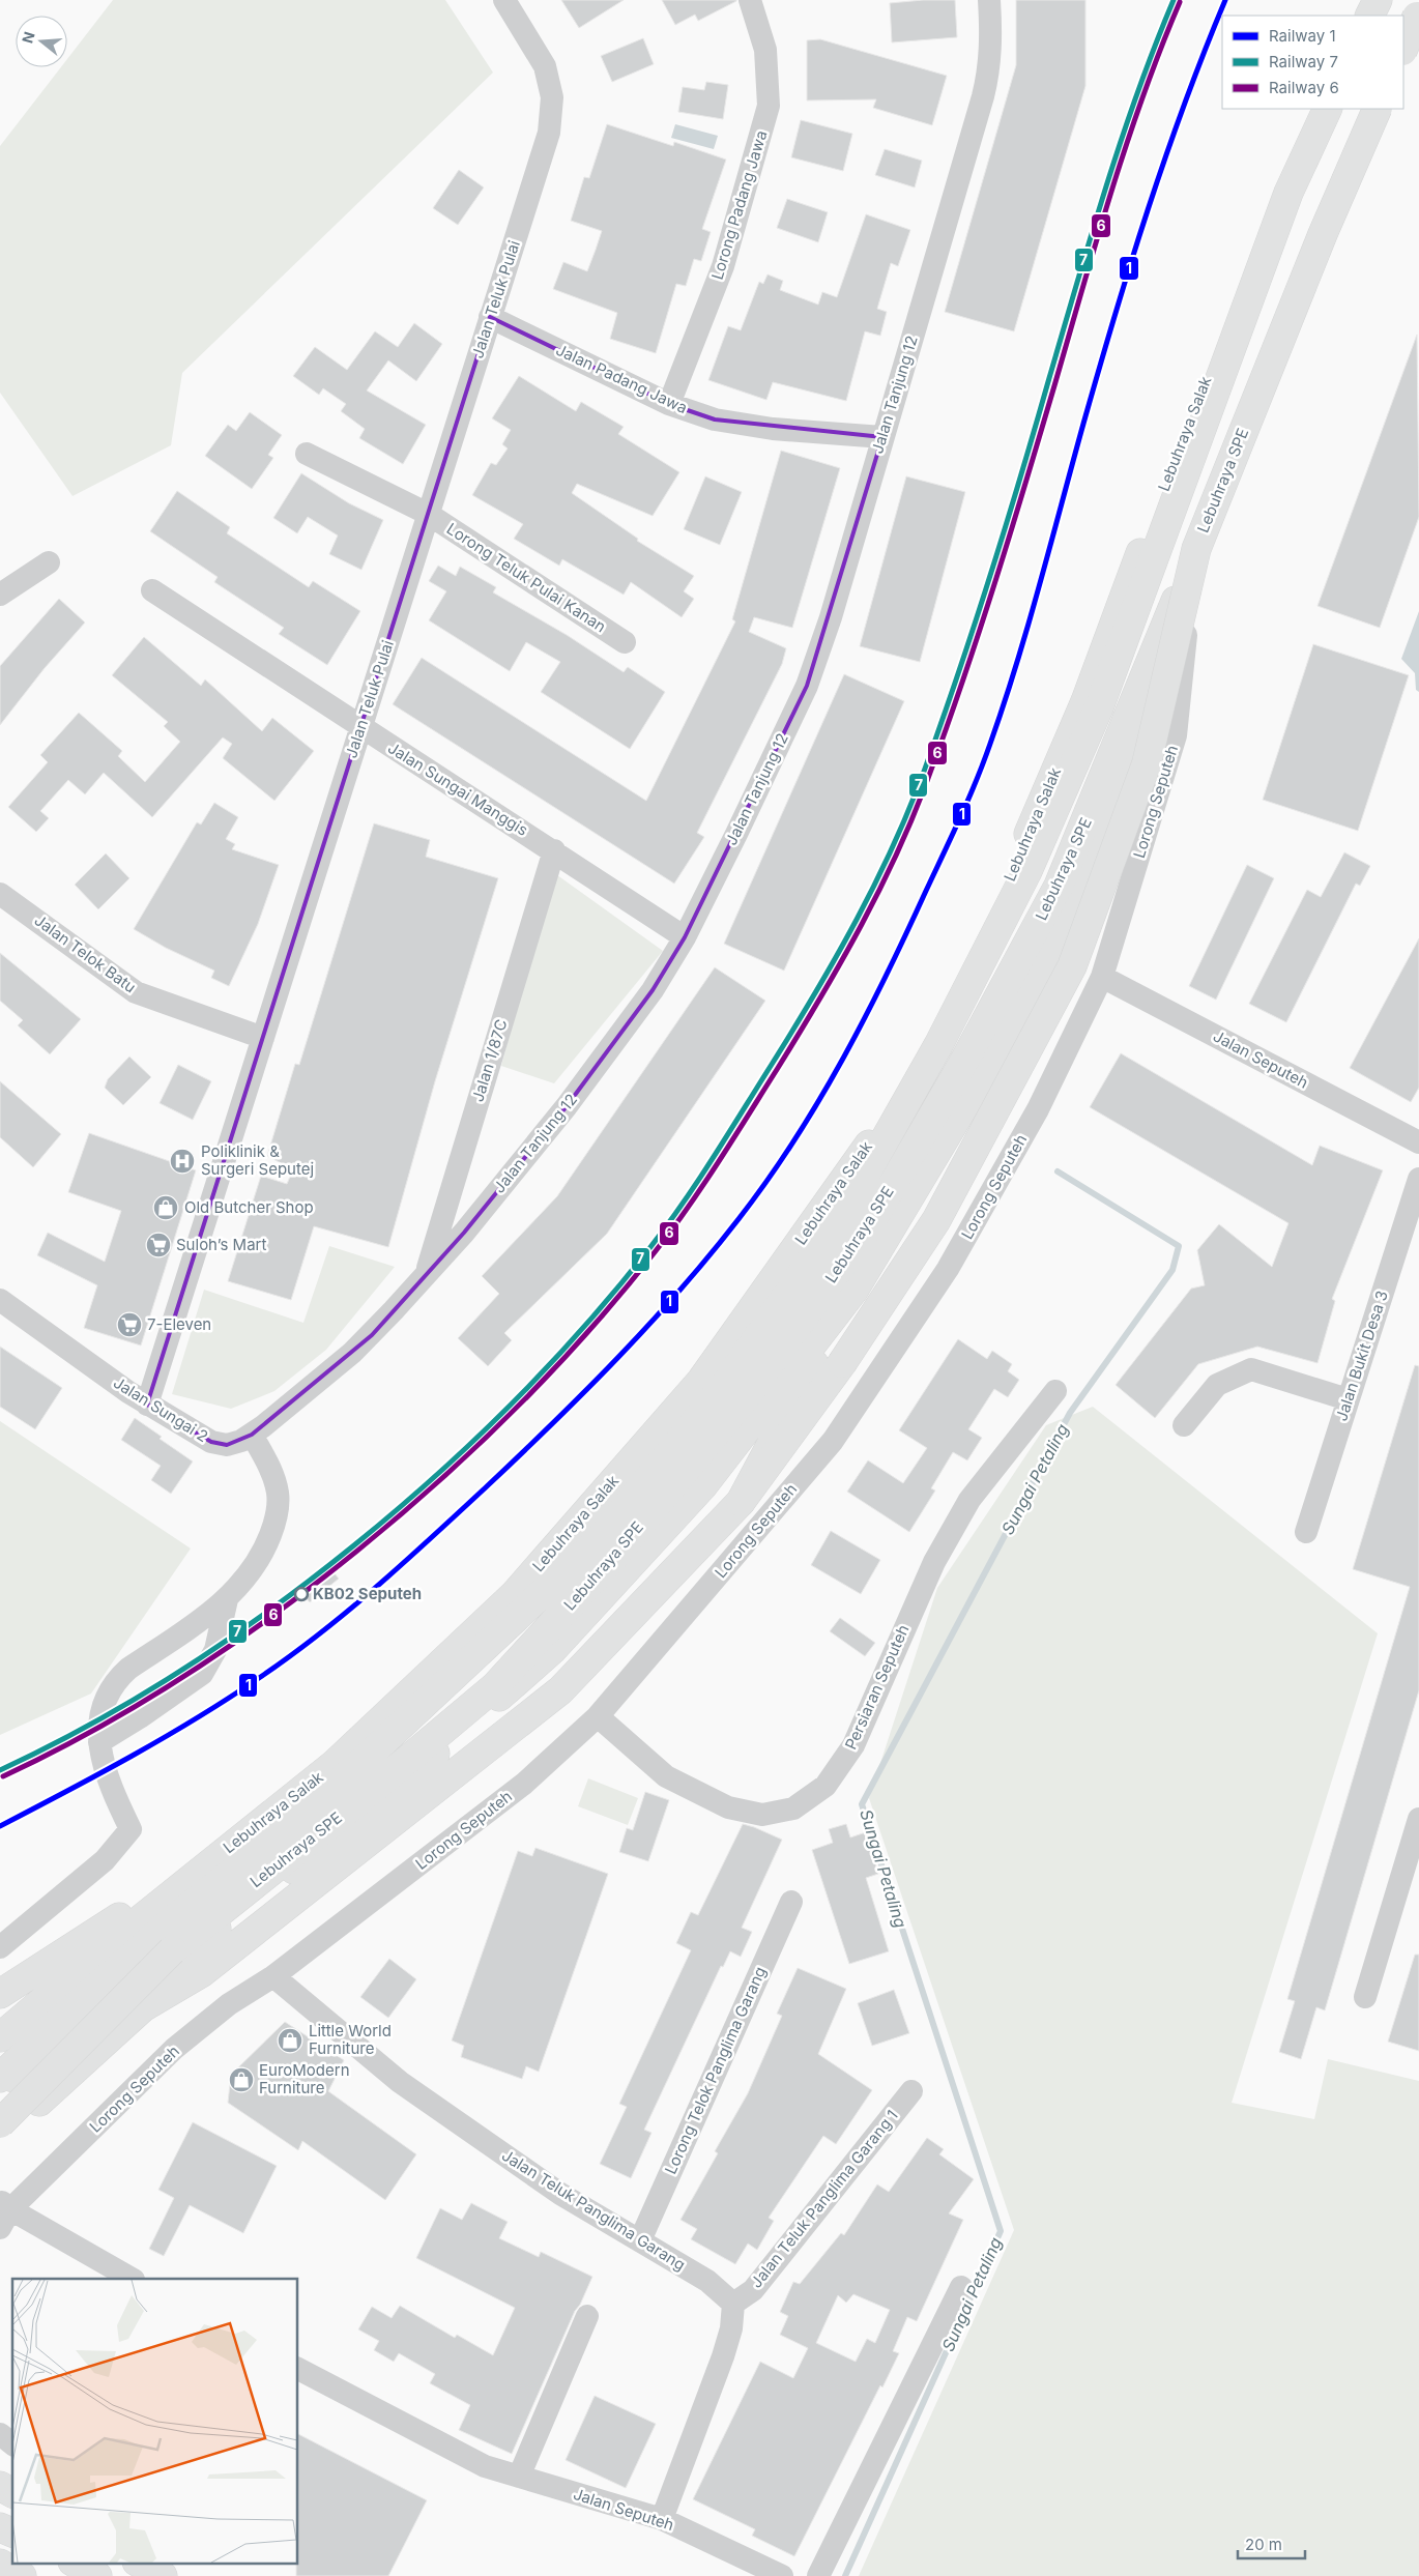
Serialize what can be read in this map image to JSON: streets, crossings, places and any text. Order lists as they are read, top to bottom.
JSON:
{
  "streets": {
    "main road": ["Lebuhraya Salak", "Lebuhraya SPE"],
    "street": [
      "Lorong Padang Jawa",
      "Jalan Teluk Pulai",
      "Jalan Padang Jawa",
      "Jalan Tanjung 12",
      "Lorong Teluk Pulai Kanan",
      "Jalan Sungai Manggis",
      "Lorong Seputeh",
      "Jalan Telok Batu",
      "Jalan Seputeh",
      "Jalan 1/87C",
      "Jalan Bukit Desa 3",
      "Jalan Sungai 2",
      "Persiaran Seputeh",
      "Lorong Telok Panglima Garang",
      "Jalan Teluk Panglima Garang 1",
      "Jalan Teluk Panglima Garang"
    ]
  },
  "crossings": [
    ["Lorong Padang Jawa", "Jalan Padang Jawa"],
    ["Jalan Teluk Pulai", "Jalan Padang Jawa"],
    ["Jalan Teluk Pulai", "Lorong Teluk Pulai Kanan"],
    ["Jalan Teluk Pulai", "Jalan Sungai Manggis"],
    ["Jalan Teluk Pulai", "Jalan Telok Batu"],
    ["Jalan Teluk Pulai", "Jalan Sungai 2"],
    ["Jalan Padang Jawa", "Jalan Tanjung 12"],
    ["Jalan Tanjung 12", "Jalan Sungai Manggis"],
    ["Jalan Tanjung 12", "Jalan 1/87C"],
    ["Jalan Tanjung 12", "Jalan Sungai 2"],
    ["Jalan Sungai Manggis", "Jalan 1/87C"],
    ["Lorong Seputeh", "Jalan Seputeh"],
    ["Lorong Seputeh", "Persiaran Seputeh"],
    ["Lorong Seputeh", "Jalan Teluk Panglima Garang"],
    ["Lorong Telok Panglima Garang", "Jalan Teluk Panglima Garang"],
    ["Jalan Teluk Panglima Garang 1", "Jalan Teluk Panglima Garang"]
  ],
  "water": ["Sungai Petaling"],
  "places": {
    "hospital": ["Poliklinik & Surgeri Seputej"],
    "shop": ["Old Butcher Shop", "Little World Furniture", "EuroModern Furniture"],
    "supermarket": ["Suloh’s Mart", "7-Eleven"],
    "other": ["KB02 Seputeh"]
  },
  "lines": ["rail line 1", "rail line 7", "rail line 6"],
  "legend": ["Railway 1", "Railway 7", "Railway 6"],
  "scale_bar": "20 m",
  "north": "left"
}
